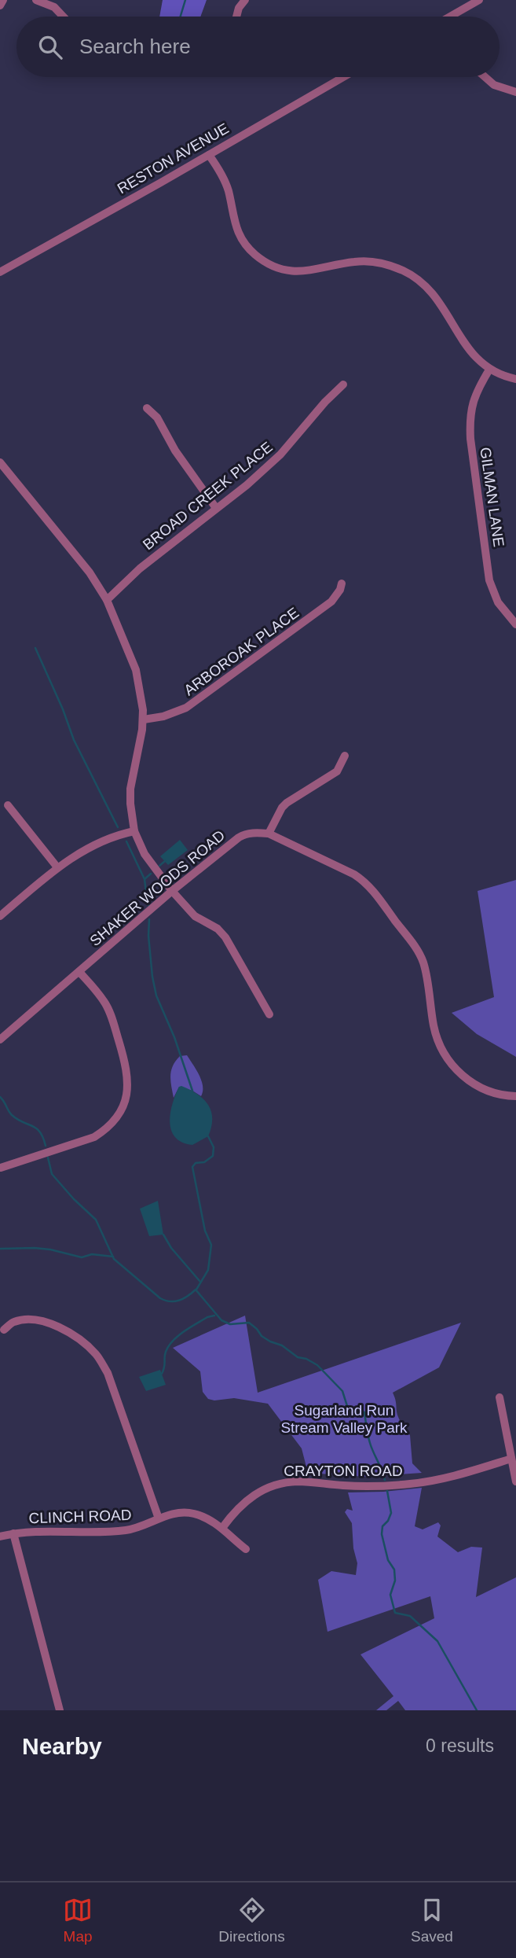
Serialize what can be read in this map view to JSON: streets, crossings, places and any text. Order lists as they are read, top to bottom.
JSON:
{
  "streets": {
    "street": [
      "RESTON AVENUE",
      "BROAD CREEK PLACE",
      "GILMAN LANE",
      "ARBOROAK PLACE",
      "SHAKER WOODS ROAD",
      "CRAYTON ROAD",
      "CLINCH ROAD"
    ]
  },
  "crossings": [
    ["CRAYTON ROAD", "CLINCH ROAD"]
  ],
  "parks": ["Sugarland Run Stream Valley Park"],
  "page": {
    "search": "Search here",
    "heading": ["Nearby", "0 results"],
    "nav": ["Map", "Directions", "Saved"]
  }
}
